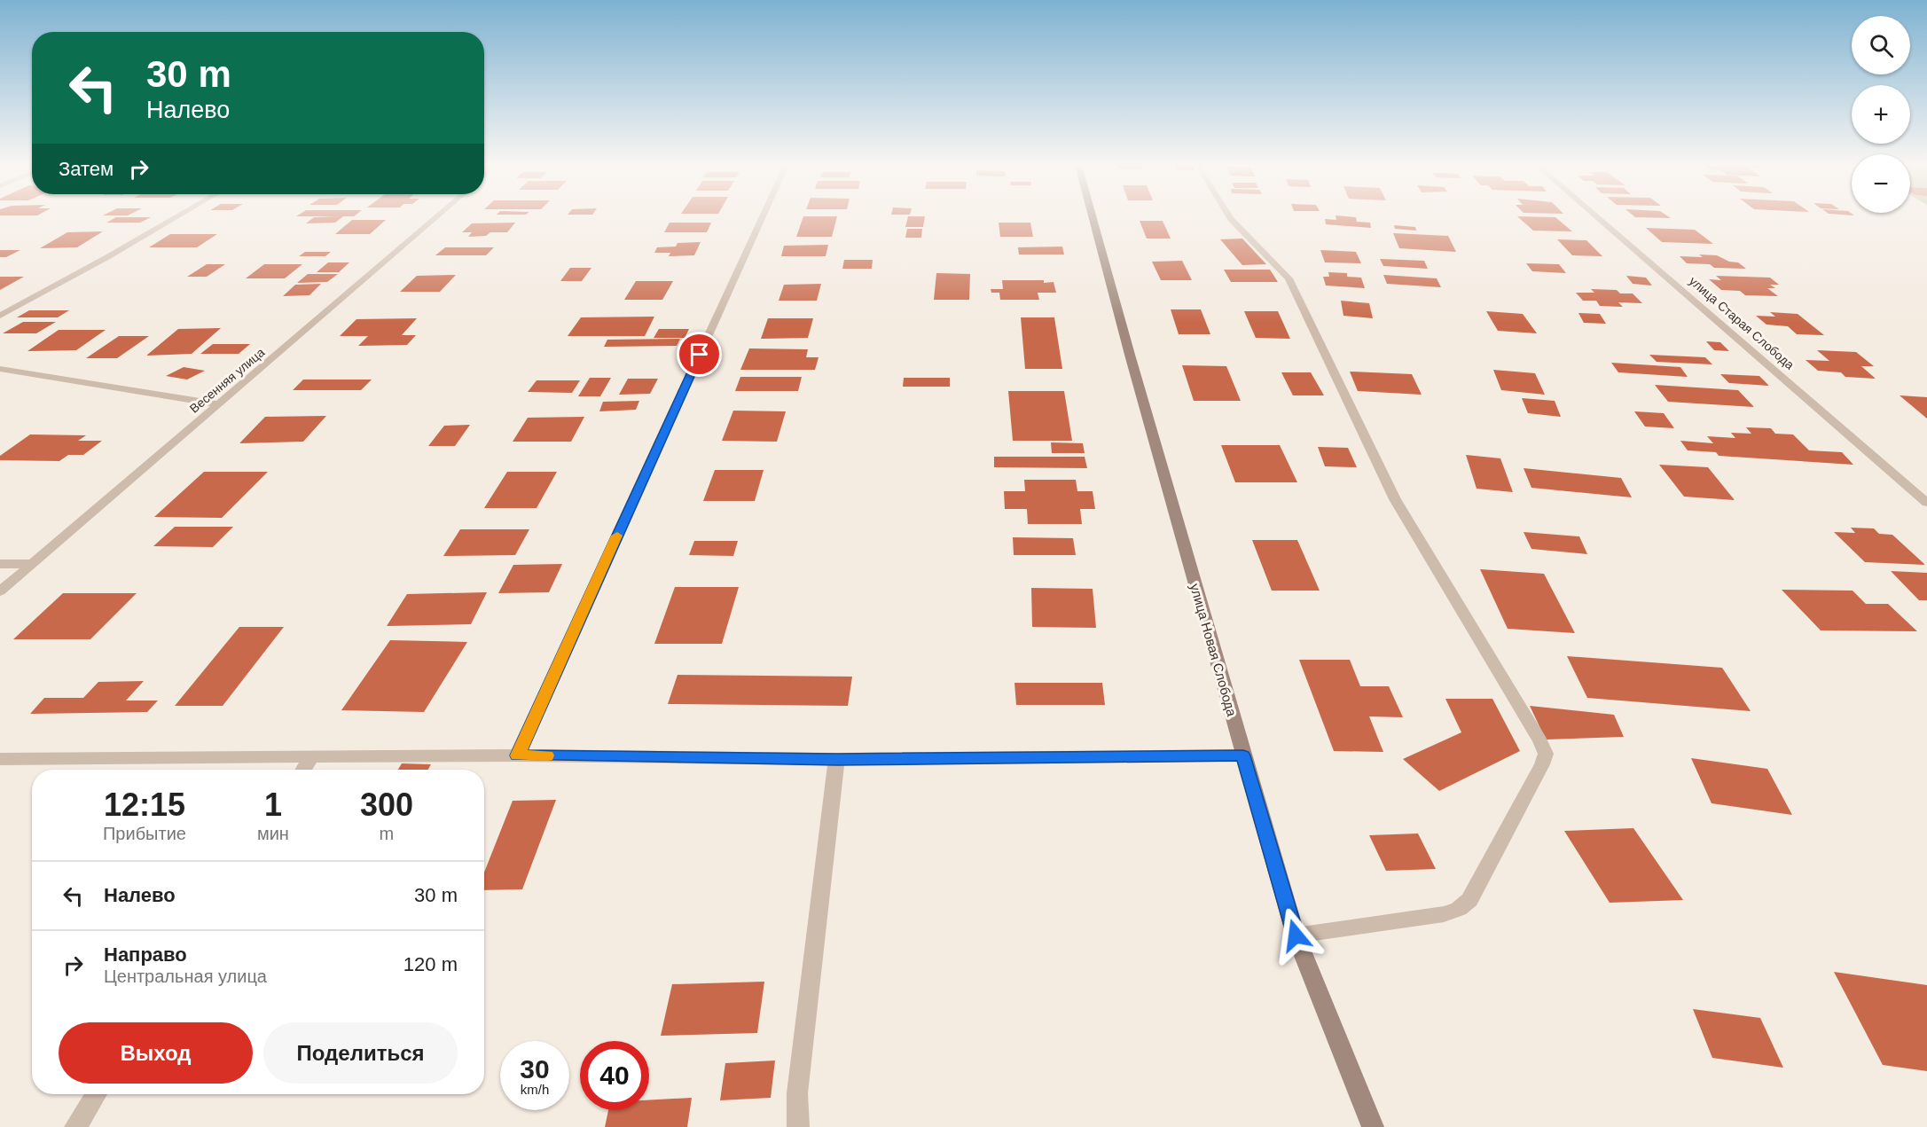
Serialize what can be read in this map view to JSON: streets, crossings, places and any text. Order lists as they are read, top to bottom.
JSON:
{
  "streets": {
    "street": ["улица Старая Слобода", "Весенняя улица", "улица Новая Слобода"]
  },
  "page": {
    "map_buttons": ["+", "−"],
    "turn": ["30 m", "Налево"],
    "then": "Затем",
    "eta": [
      "12:15",
      "Прибытие",
      "1",
      "мин",
      "300",
      "m"
    ],
    "list": [
      {
        "name": "Налево",
        "value": "30 m"
      },
      {
        "name": "Направо",
        "note": "Центральная улица",
        "value": "120 m"
      }
    ],
    "buttons": ["Выход", "Поделиться"],
    "speed": "30 km/h",
    "limit": "40"
  }
}
